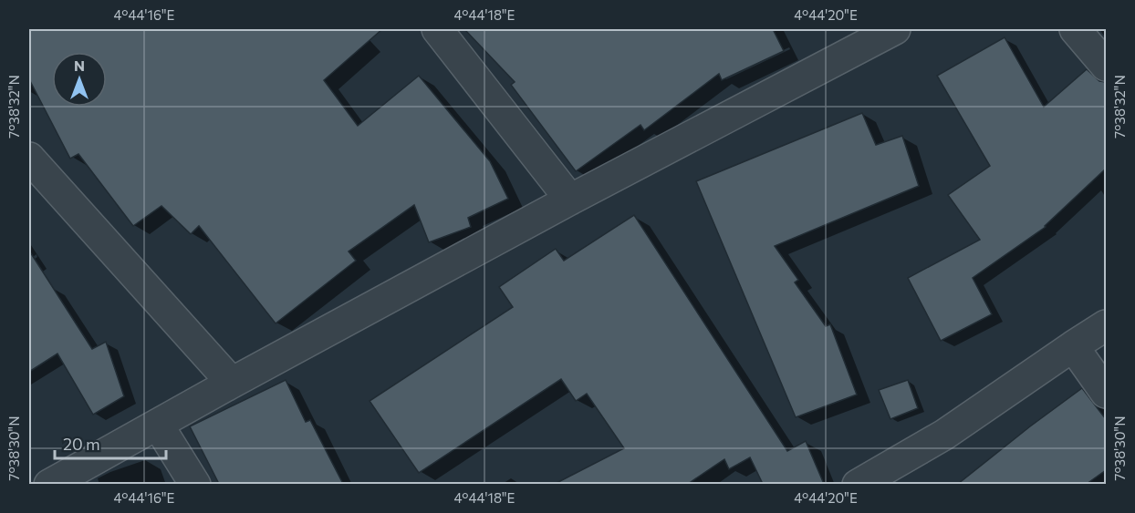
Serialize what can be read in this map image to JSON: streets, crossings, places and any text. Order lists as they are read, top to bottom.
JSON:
{
  "scale_bar": "20 m",
  "north": "top",
  "coordinates": [
    "4°44'16\"E",
    "4°44'18\"E",
    "4°44'20\"E",
    "7°38'32\"N",
    "7°38'30\"N"
  ]
}
